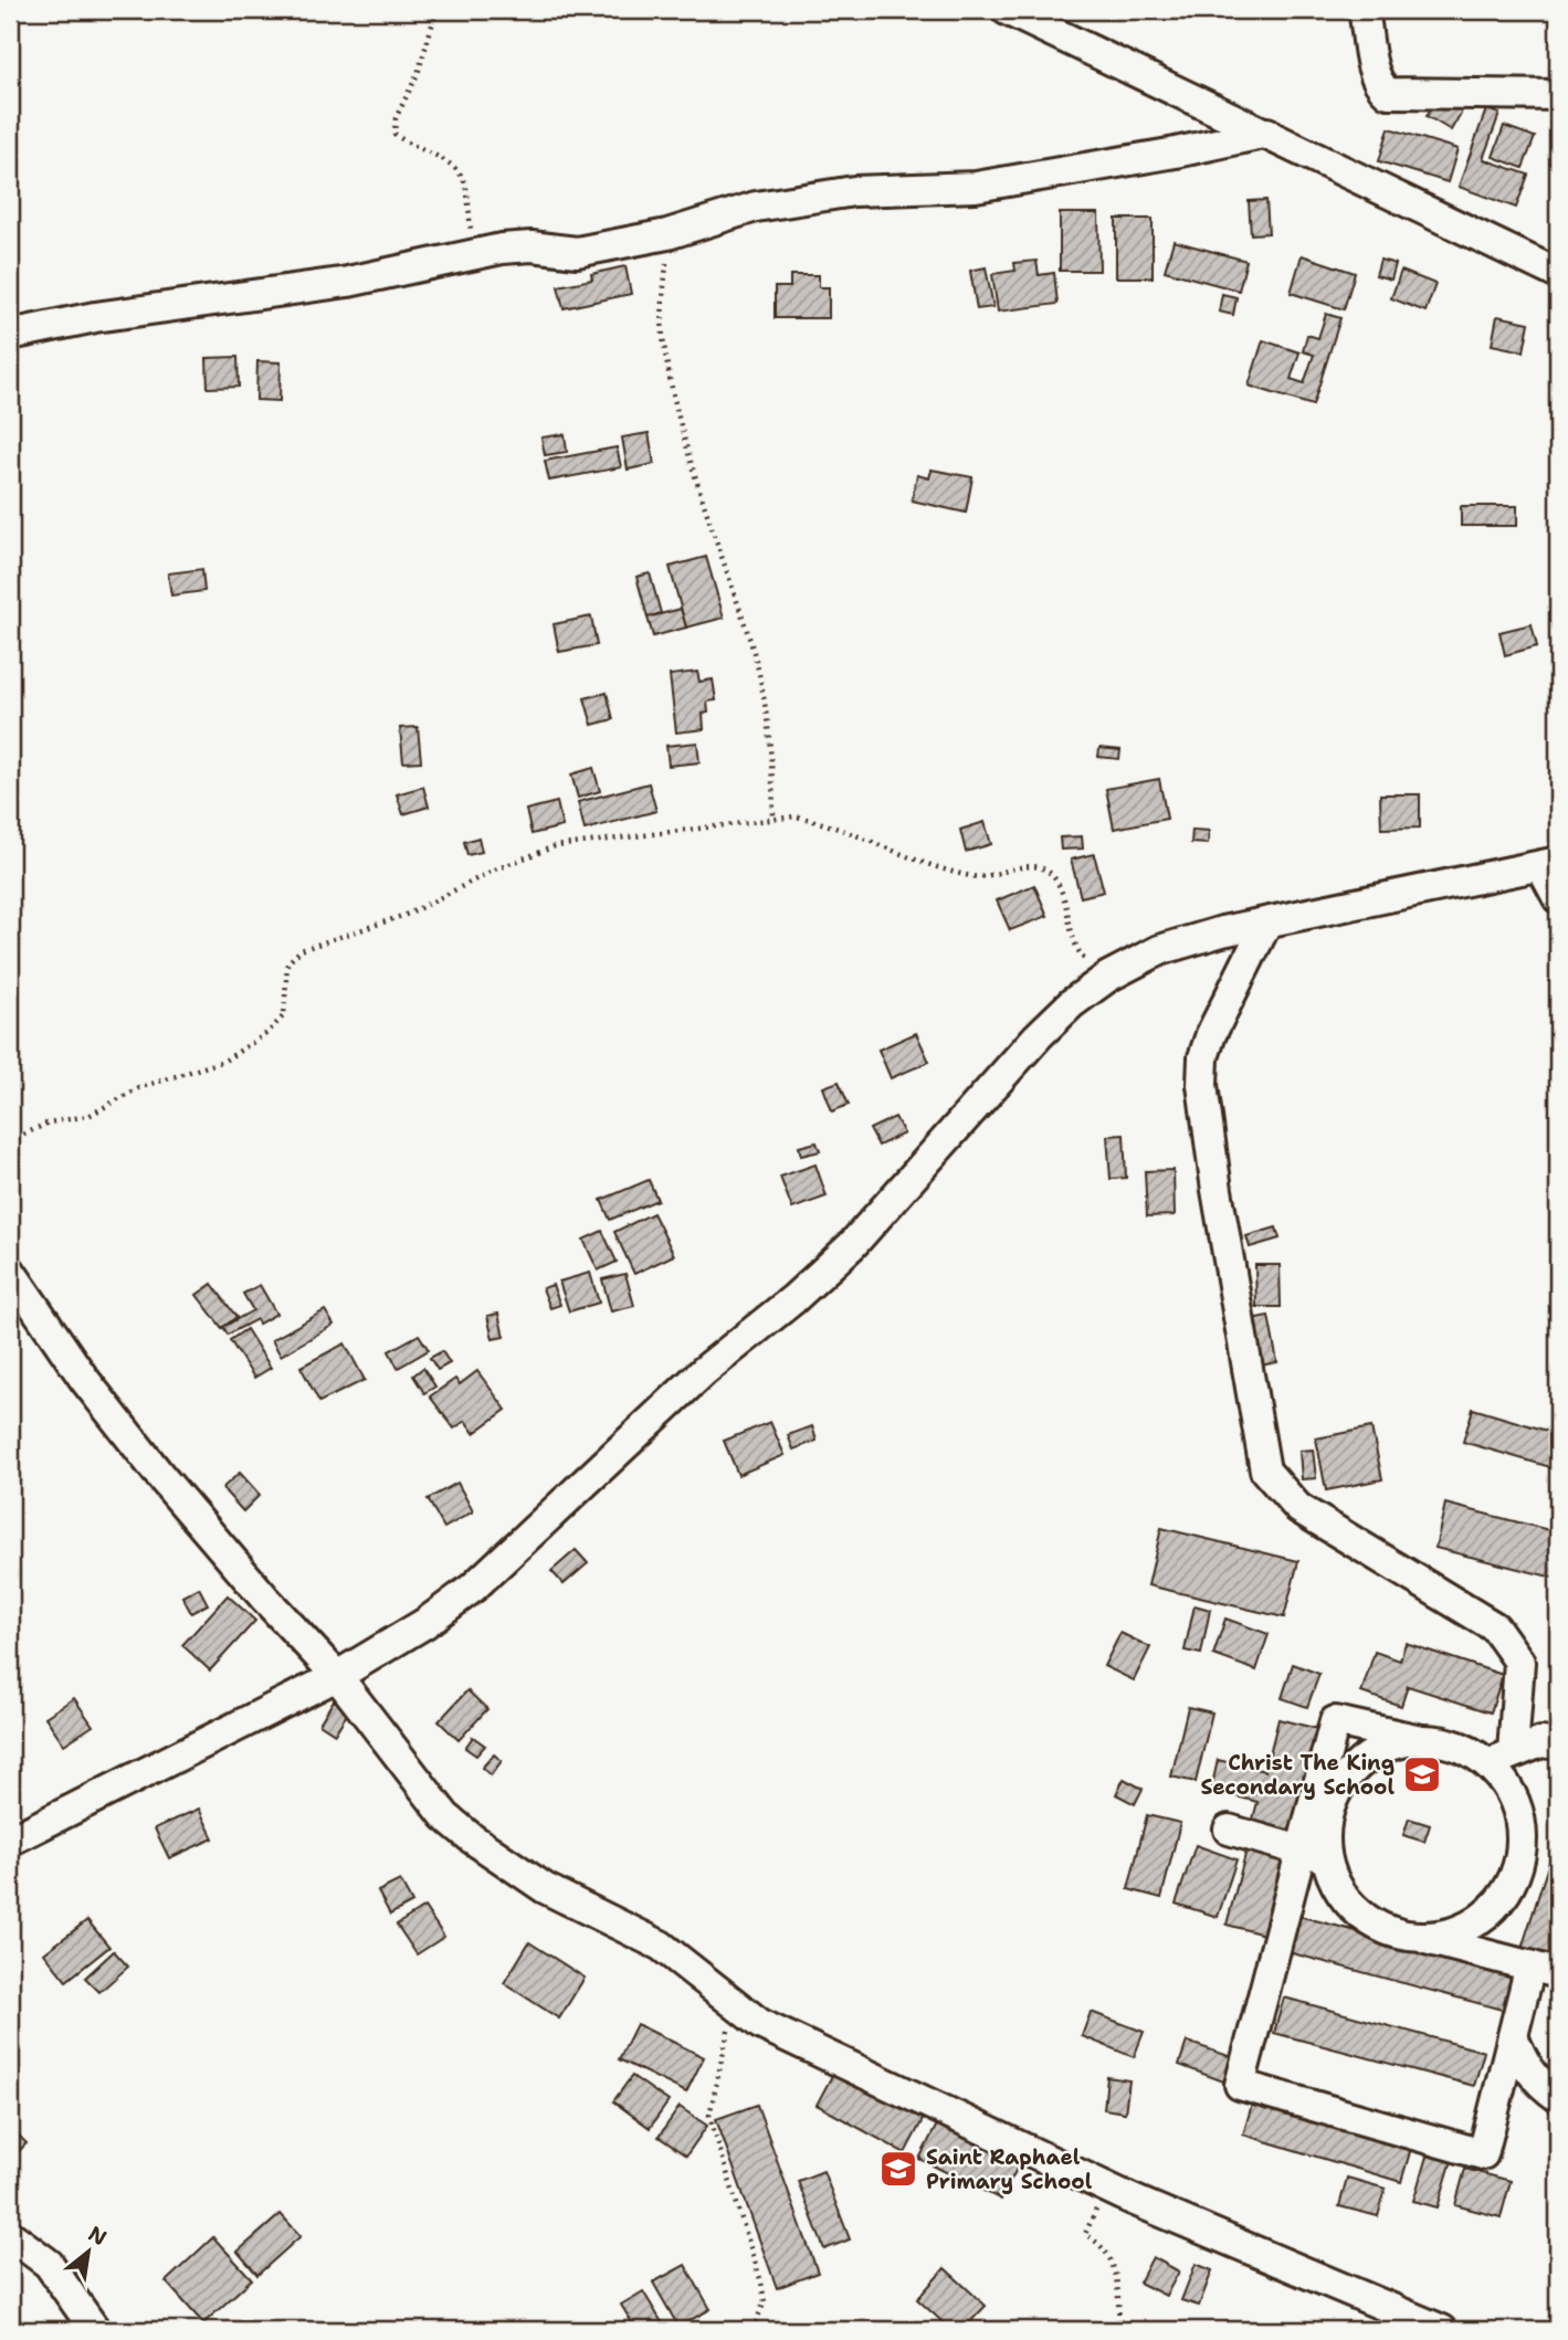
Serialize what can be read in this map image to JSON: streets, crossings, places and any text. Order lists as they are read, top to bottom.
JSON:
{
  "places": {
    "school or university": ["Christ The King Secondary School", "Saint Raphael Primary School"]
  },
  "north": "top right"
}
